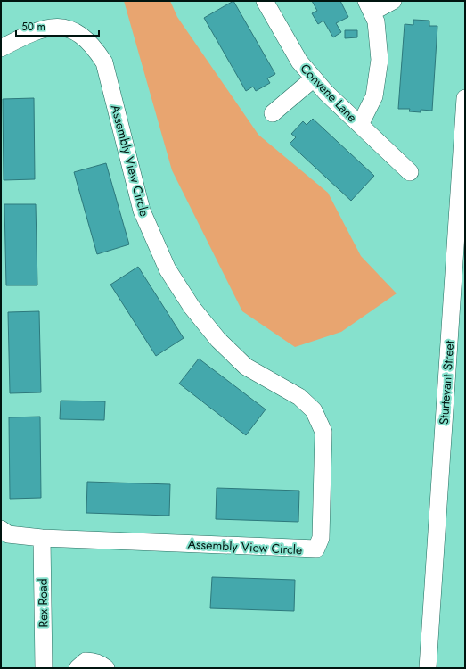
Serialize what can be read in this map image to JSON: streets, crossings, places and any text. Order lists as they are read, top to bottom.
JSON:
{
  "streets": {
    "street": [
      "Convene Lane",
      "Assembly View Circle",
      "Sturtevant Street",
      "Rex Road"
    ]
  },
  "crossings": [
    ["Assembly View Circle", "Rex Road"]
  ],
  "scale_bar": "50 m"
}
